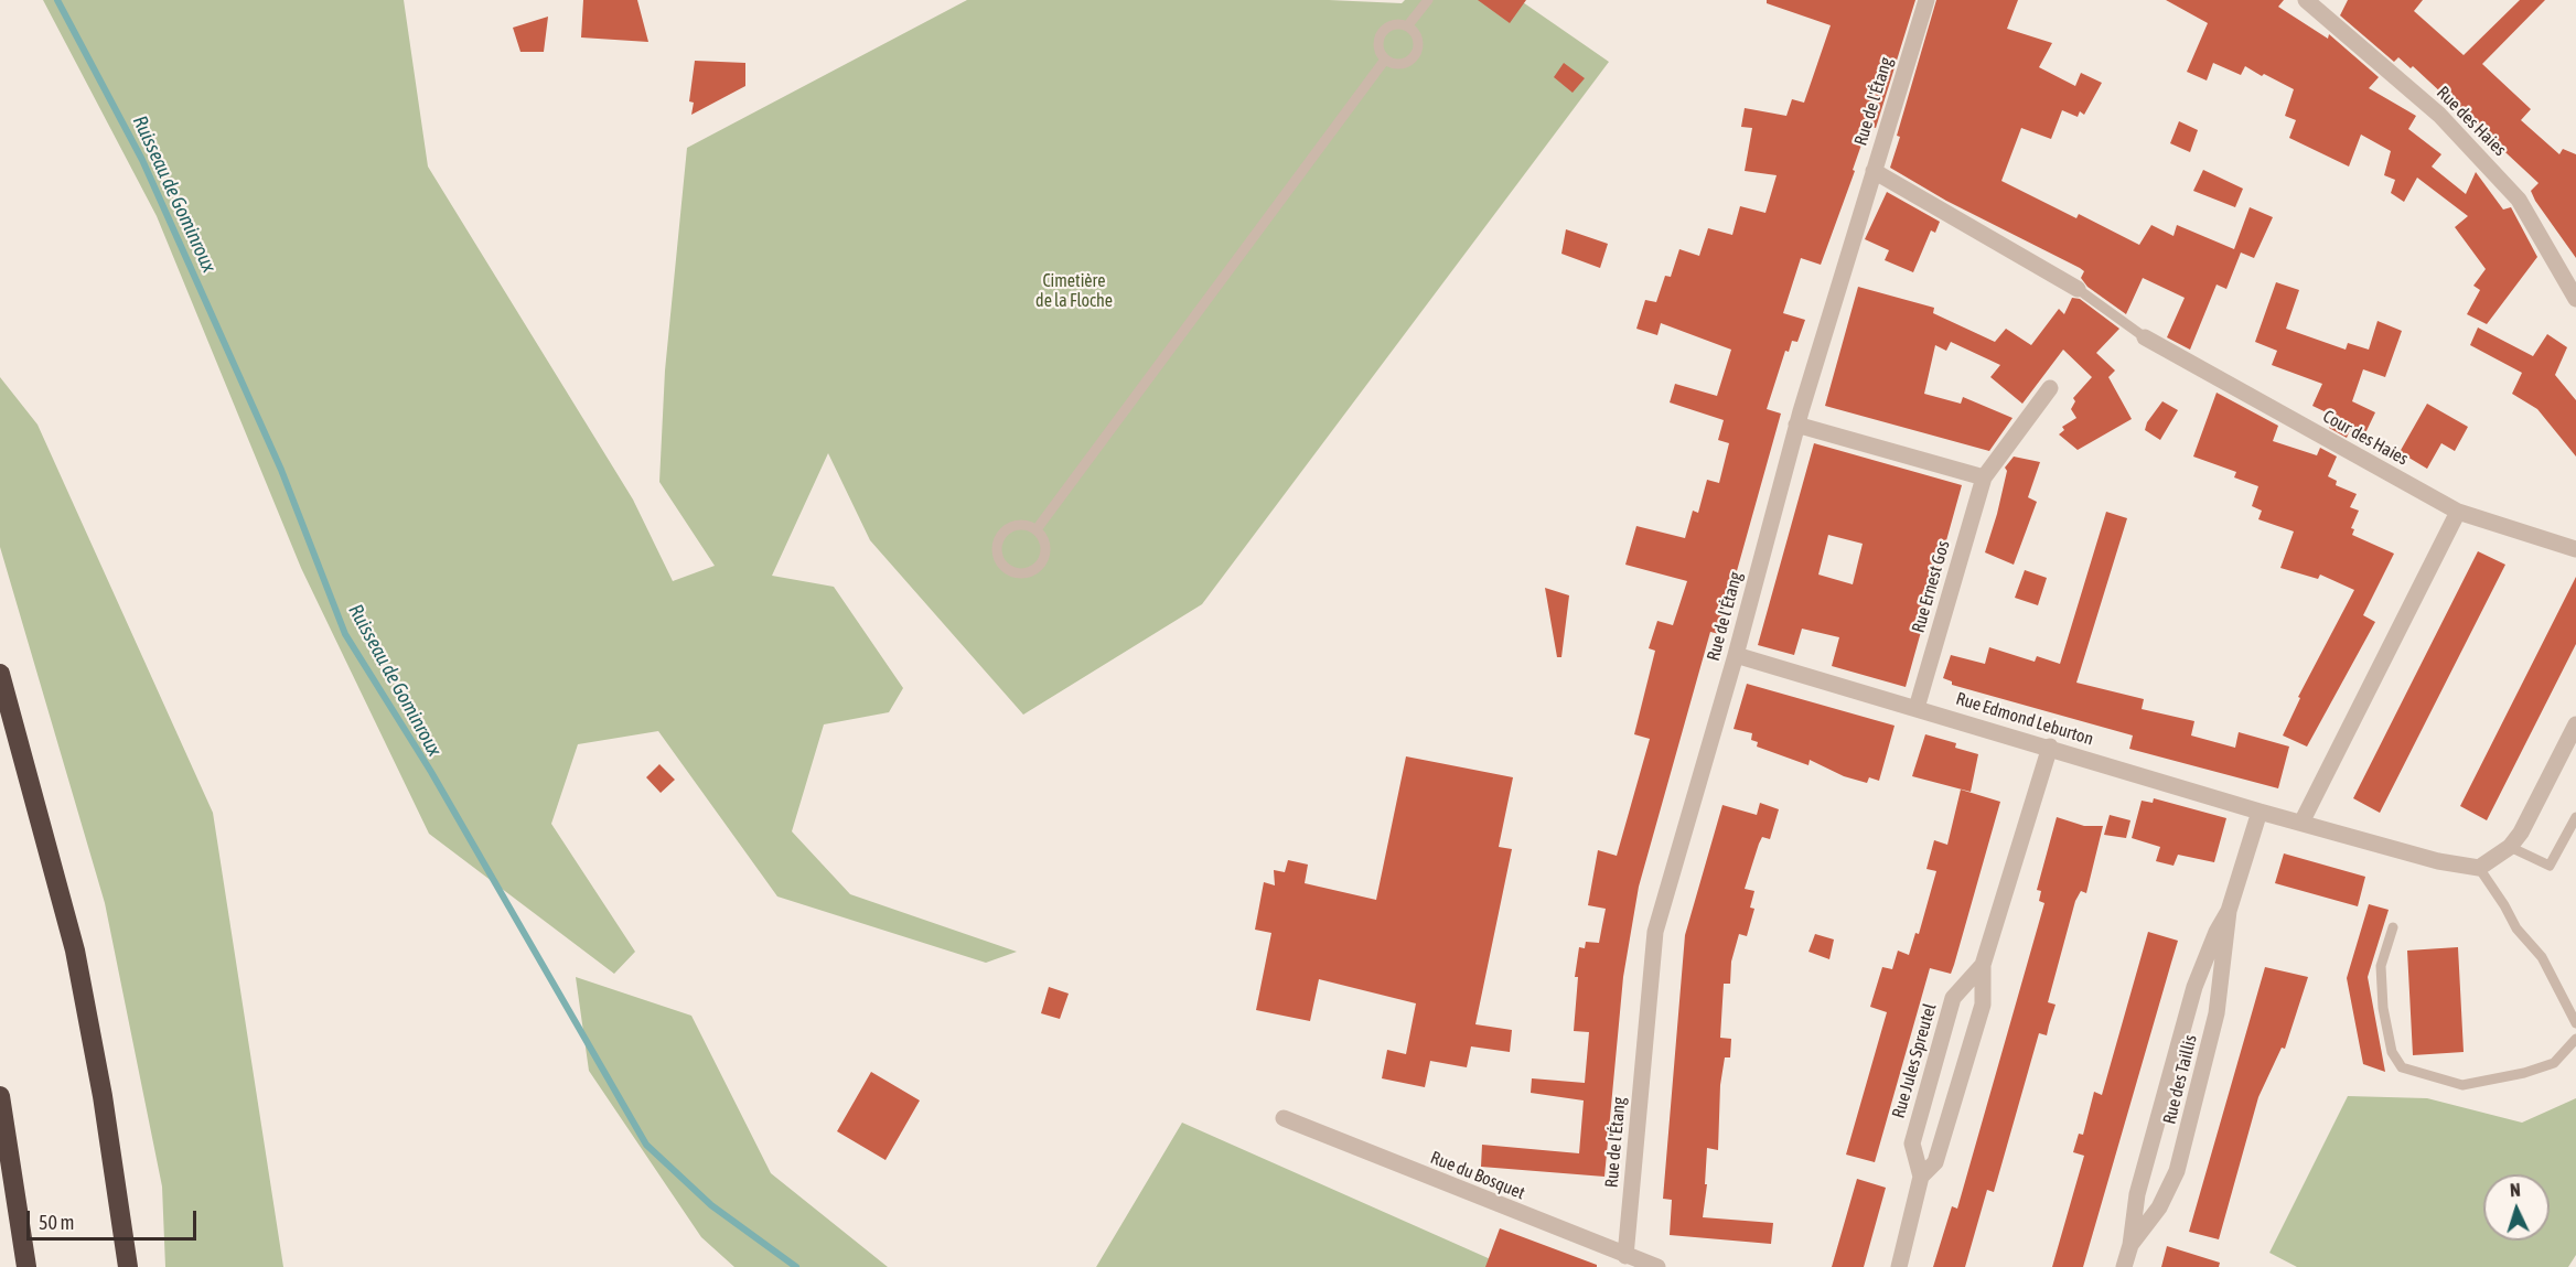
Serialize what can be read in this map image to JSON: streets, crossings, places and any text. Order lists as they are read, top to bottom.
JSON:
{
  "streets": {
    "street": [
      "Rue de l'Étang",
      "Rue des Haies",
      "Cour des Haies",
      "Rue Ernest Gos",
      "Rue Edmond Leburton",
      "Rue Jules Spreutel",
      "Rue des Taillis",
      "Rue du Bosquet"
    ]
  },
  "crossings": [
    ["Rue de l'Étang", "Rue Edmond Leburton"],
    ["Rue de l'Étang", "Rue du Bosquet"],
    ["Rue Ernest Gos", "Rue Edmond Leburton"],
    ["Rue Edmond Leburton", "Rue Jules Spreutel"],
    ["Rue Edmond Leburton", "Rue des Taillis"]
  ],
  "water": ["Ruisseau de Gominroux"],
  "parks": ["Cimetière de la Floche"],
  "scale_bar": "50 m",
  "north": "top"
}
